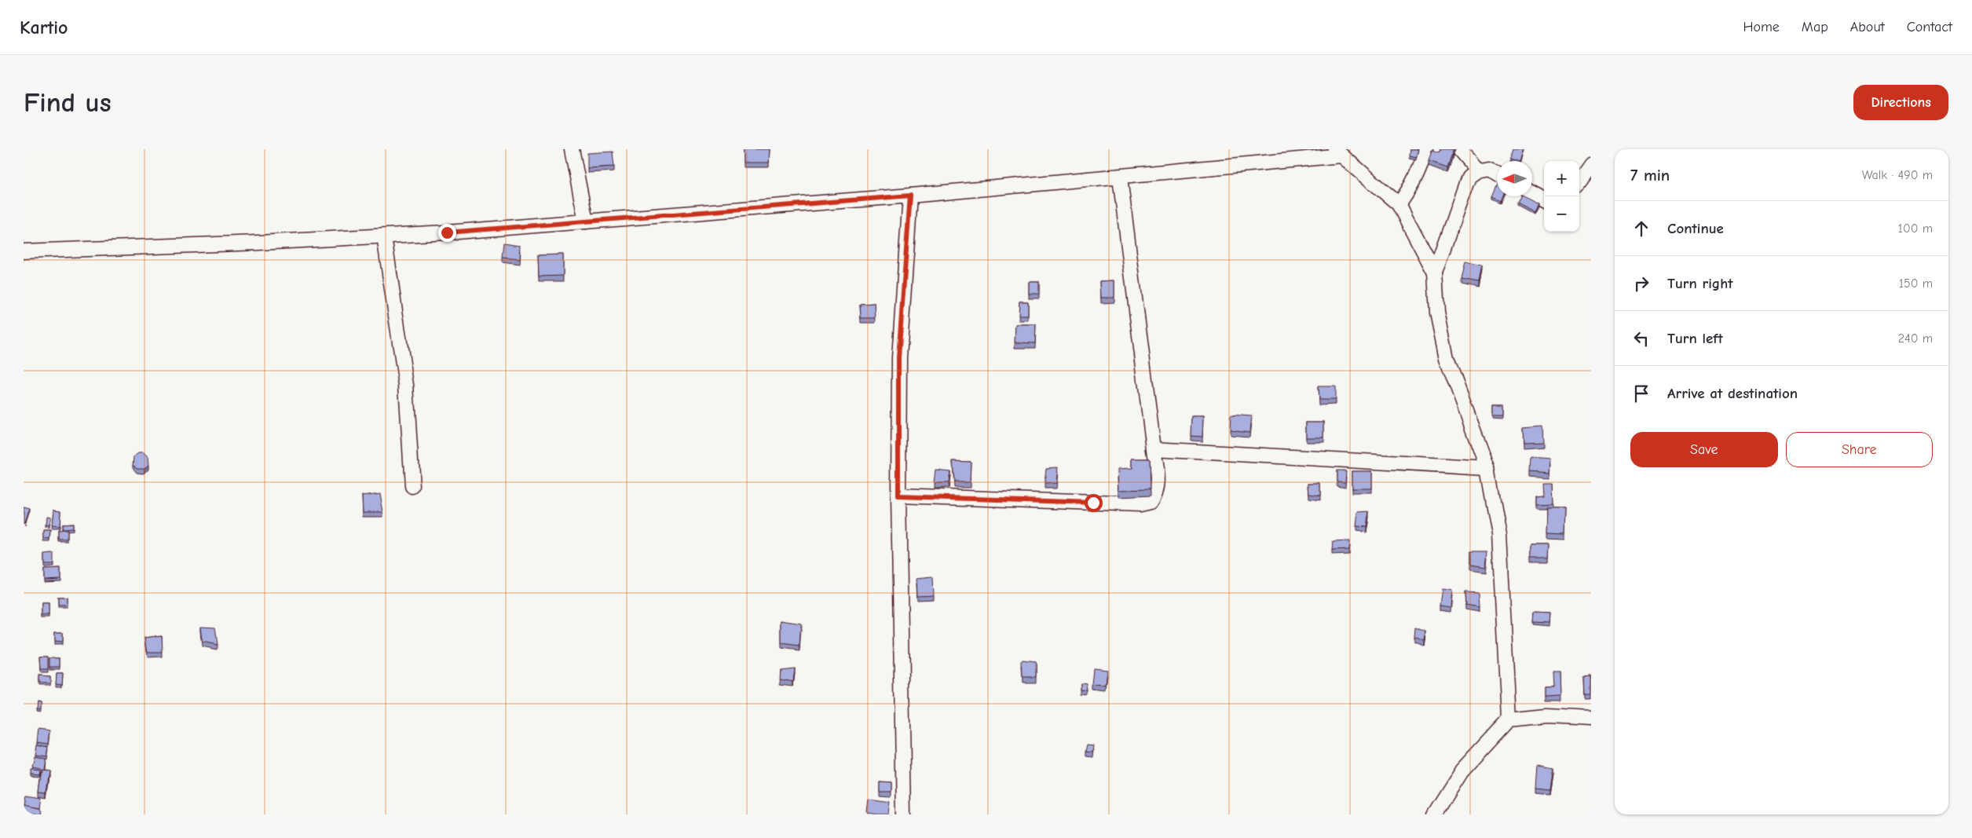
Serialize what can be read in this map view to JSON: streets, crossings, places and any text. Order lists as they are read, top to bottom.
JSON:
{
  "north": "left",
  "page": {
    "header": "Kartio",
    "nav": [
      "Home",
      "Map",
      "About",
      "Contact"
    ],
    "buttons": [
      "Directions",
      ["Save", "Share"]
    ],
    "title": "Find us",
    "heading": ["7 min", "Walk · 490 m"],
    "map_buttons": ["+", "−"],
    "list": [
      ["Continue", "100 m"],
      ["Turn right", "150 m"],
      ["Turn left", "240 m"],
      "Arrive at destination"
    ]
  }
}
